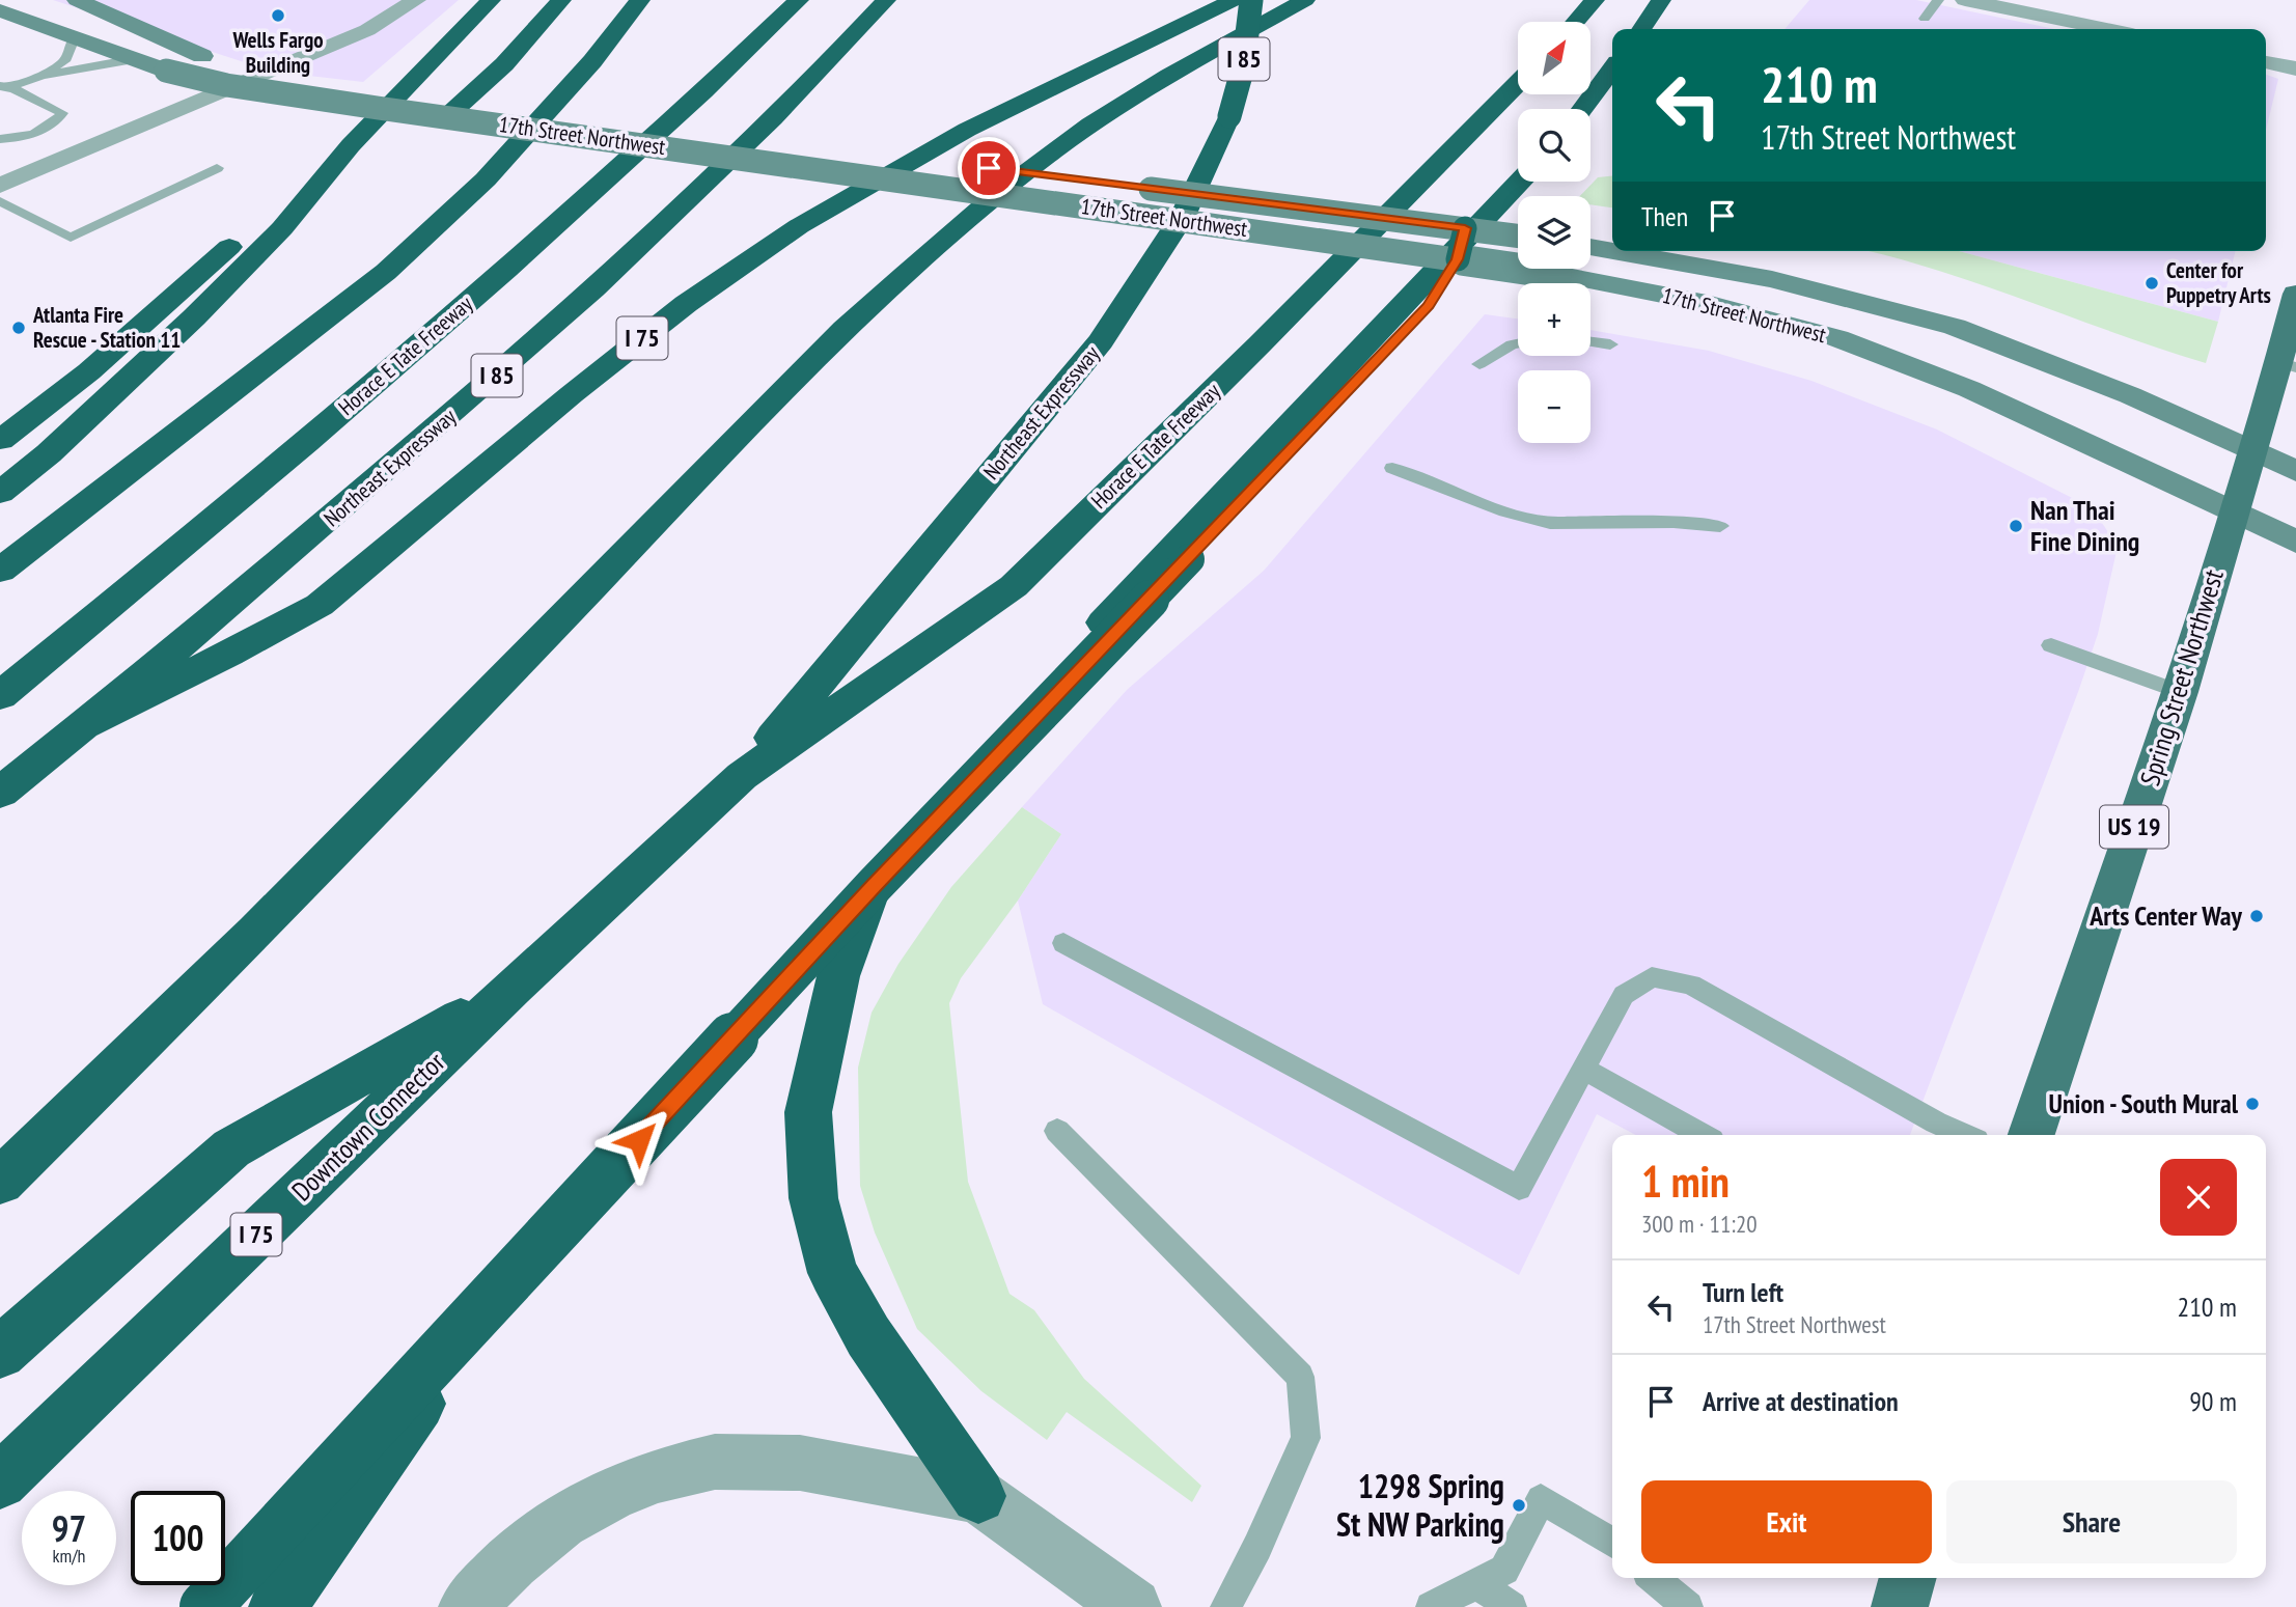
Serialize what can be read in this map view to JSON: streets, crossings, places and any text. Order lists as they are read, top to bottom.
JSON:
{
  "streets": {
    "highway": [
      "I 85",
      "I 75",
      "Horace E Tate Freeway",
      "Northeast Expressway",
      "Downtown Connector"
    ],
    "main road": ["17th Street Northwest", "Spring Street Northwest", "US 19"]
  },
  "crossings": [
    ["17th Street Northwest", "Spring Street Northwest"],
    ["I 75", "Northeast Expressway"],
    ["Horace E Tate Freeway", "Northeast Expressway"],
    ["Horace E Tate Freeway", "Downtown Connector"],
    ["Northeast Expressway", "Downtown Connector"]
  ],
  "places": [
    "Wells Fargo Building",
    "Center for Puppetry Arts",
    "Atlanta Fire Rescue - Station 11",
    "Nan Thai Fine Dining",
    "Arts Center Way",
    "Union - South Mural",
    "1298 Spring St NW Parking"
  ],
  "north": "top right",
  "page": {
    "map_buttons": ["+", "−"],
    "turn": ["210 m", "17th Street Northwest"],
    "then": "Then",
    "heading": ["1 min", "300 m · 11:20"],
    "list": [
      {
        "name": "Turn left",
        "note": "17th Street Northwest",
        "value": "210 m"
      },
      {
        "name": "Arrive at destination",
        "value": "90 m"
      }
    ],
    "buttons": ["Exit", "Share"],
    "speed": "97 km/h",
    "limit": "100"
  }
}
